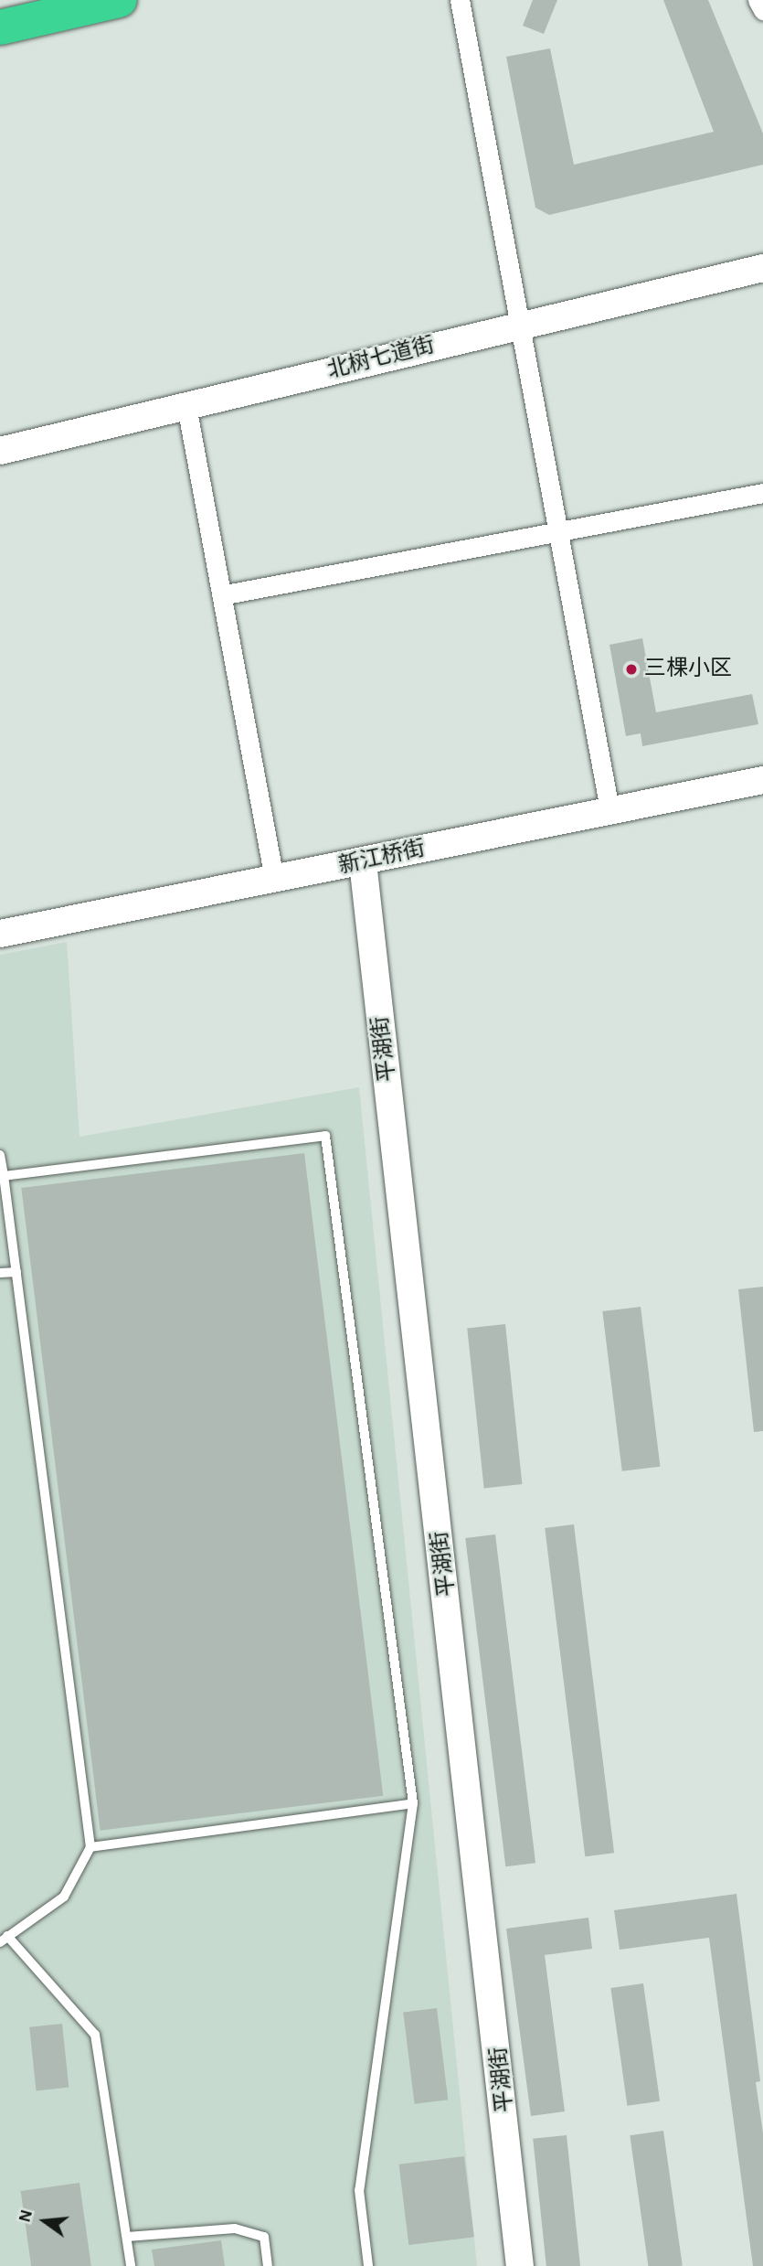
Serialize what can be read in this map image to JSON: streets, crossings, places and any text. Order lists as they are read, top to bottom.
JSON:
{
  "streets": {
    "street": ["北树七道街", "新江桥街", "平湖街"]
  },
  "crossings": [
    ["新江桥街", "平湖街"]
  ],
  "places": ["三棵小区"],
  "north": "left"
}
